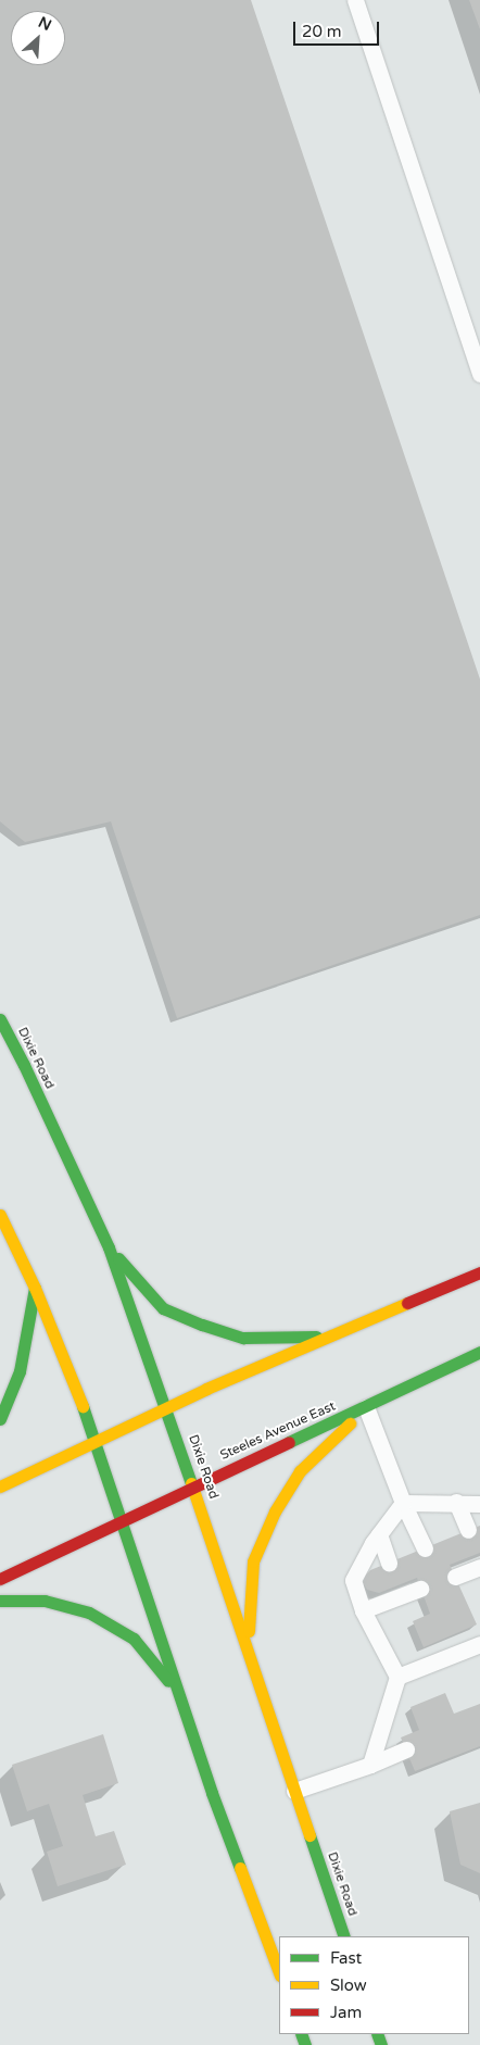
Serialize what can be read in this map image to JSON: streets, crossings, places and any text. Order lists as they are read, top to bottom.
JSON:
{
  "streets": {
    "main road": ["Dixie Road", "Steeles Avenue East"]
  },
  "crossings": [
    ["Dixie Road", "Steeles Avenue East"]
  ],
  "legend": ["Fast", "Slow", "Jam"],
  "scale_bar": "20 m",
  "north": "top right"
}
